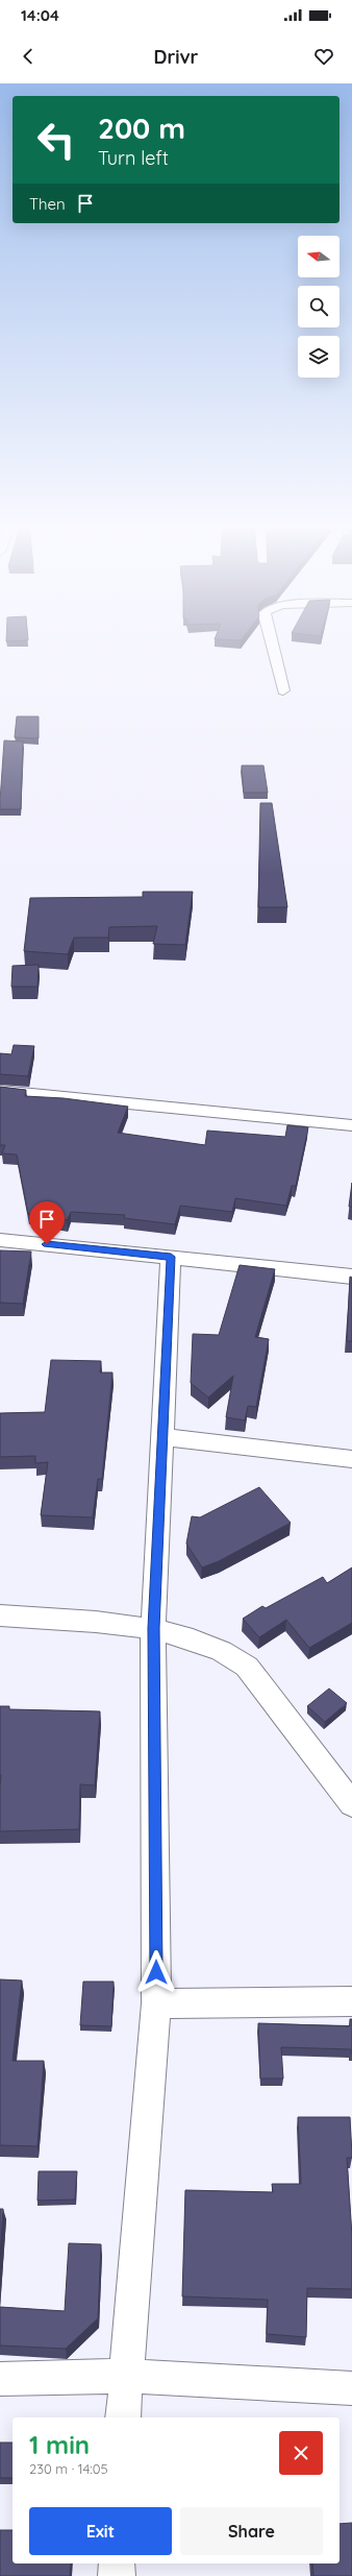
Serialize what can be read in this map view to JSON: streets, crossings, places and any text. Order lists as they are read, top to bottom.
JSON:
{
  "north": "left",
  "page": {
    "status": "14:04",
    "header": "Drivr",
    "turn": ["200 m", "Turn left"],
    "then": "Then",
    "heading": ["1 min", "230 m · 14:05"],
    "buttons": ["Exit", "Share"]
  }
}
